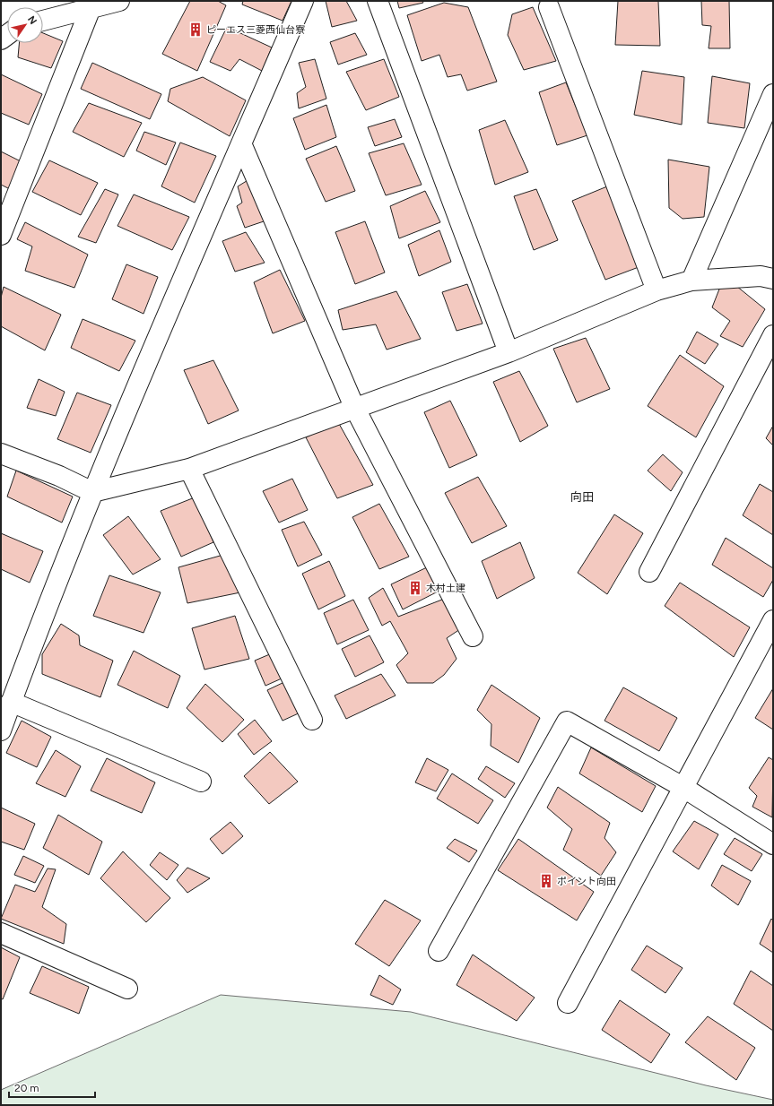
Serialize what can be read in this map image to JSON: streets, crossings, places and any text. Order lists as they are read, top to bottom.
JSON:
{
  "districts": ["向田"],
  "places": {
    "building": ["ピーエス三菱西仙台寮", "木村土建", "ポイント向田"]
  },
  "scale_bar": "20 m",
  "north": "top right"
}
